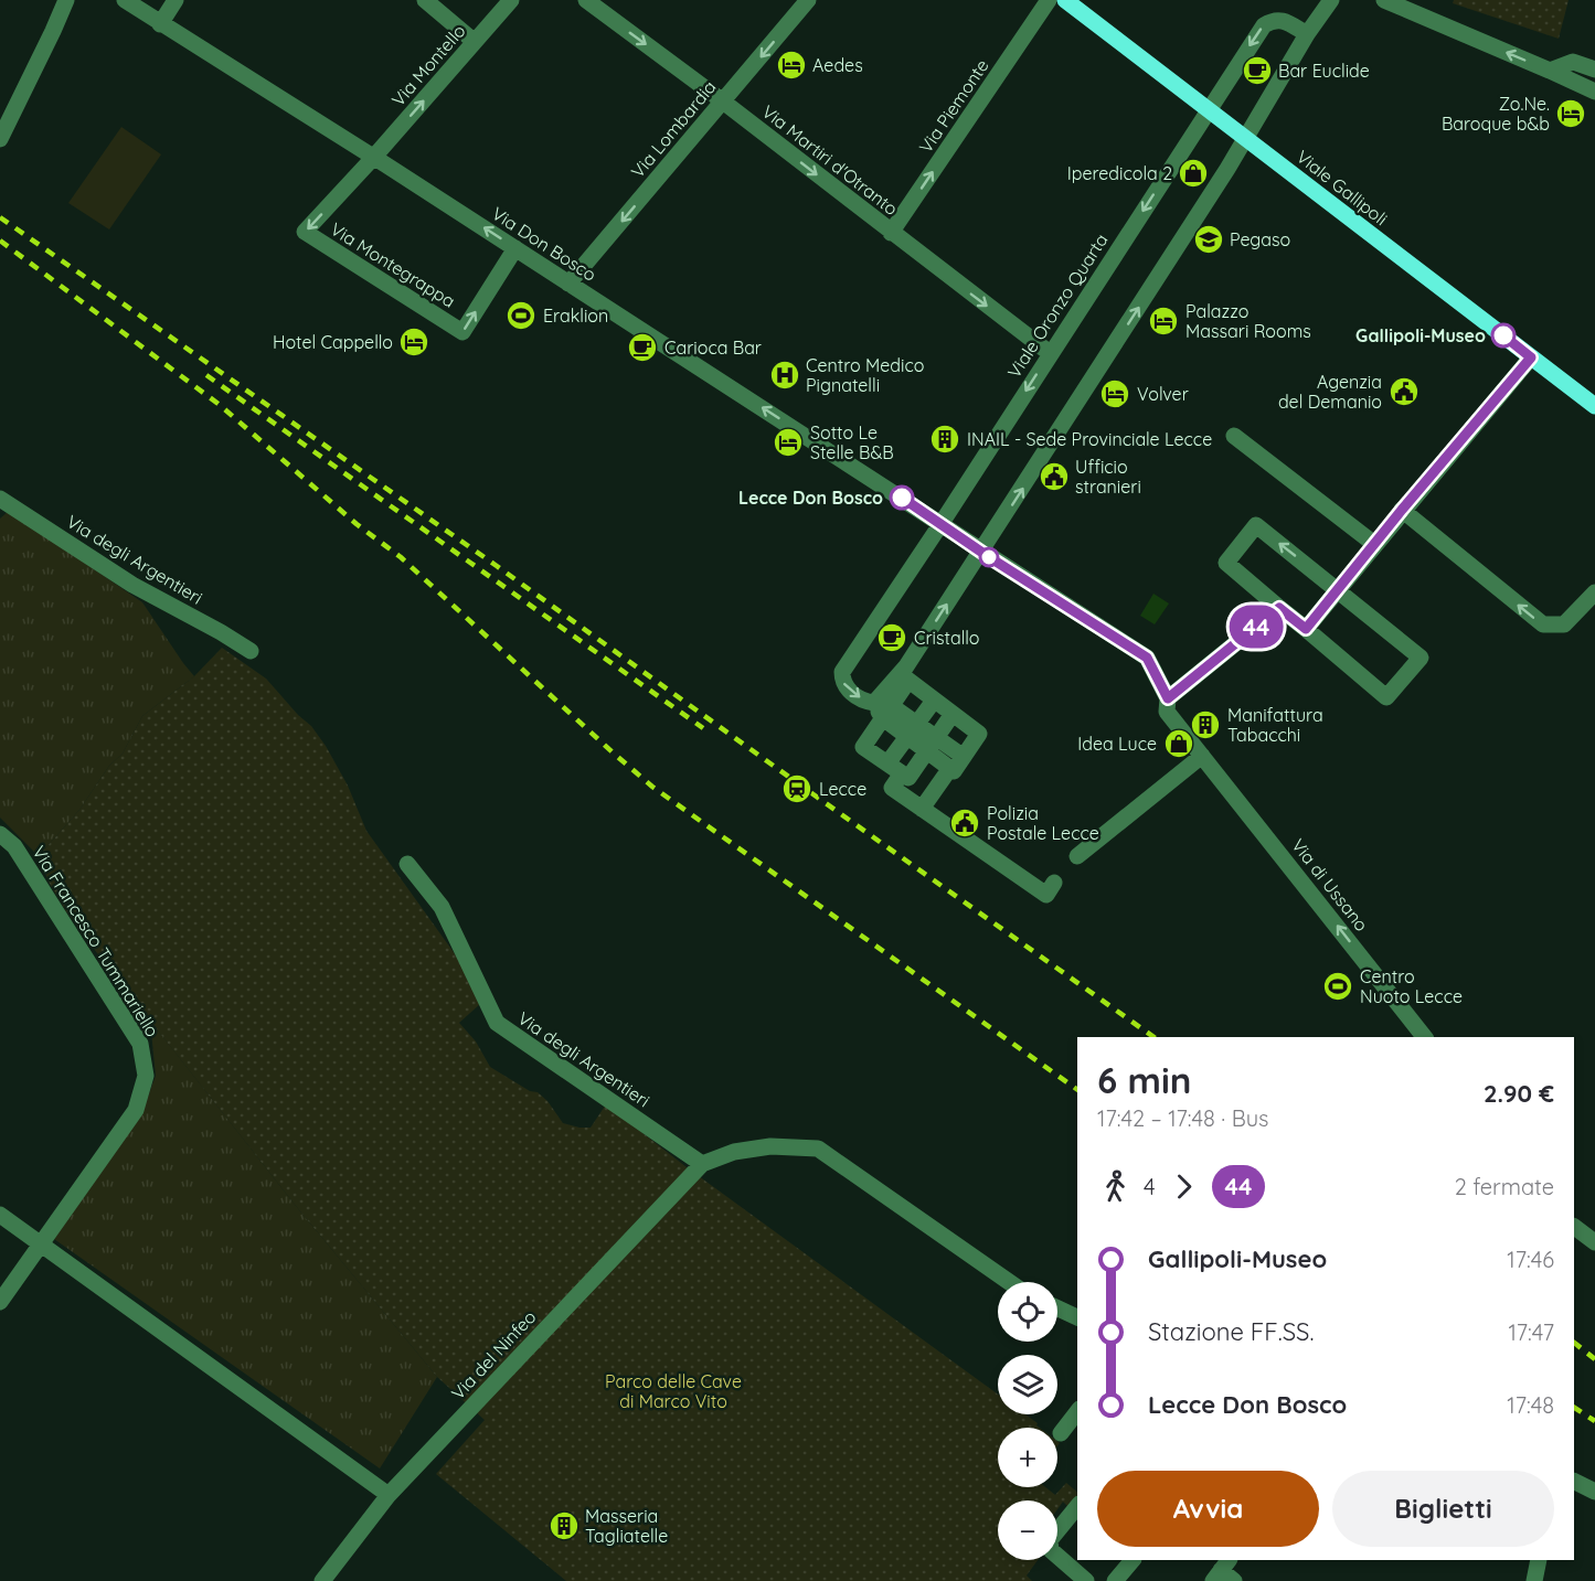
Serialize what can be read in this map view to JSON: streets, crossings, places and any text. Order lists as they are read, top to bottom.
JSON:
{
  "streets": {
    "main road": ["Viale Gallipoli"],
    "street": [
      "Via Montello",
      "Via Piemonte",
      "Via Lombardia",
      "Via Martiri d'Otranto",
      "Via Don Bosco",
      "Via Montegrappa",
      "Viale Oronzo Quarta",
      "Via degli Argentieri",
      "Via di Ussano",
      "Via Francesco Tummariello",
      "Via del Ninfeo"
    ]
  },
  "crossings": [
    ["Via Montello", "Via Don Bosco"],
    ["Via Montello", "Via Montegrappa"],
    ["Via Piemonte", "Via Martiri d'Otranto"],
    ["Via Lombardia", "Via Martiri d'Otranto"],
    ["Via Lombardia", "Via Don Bosco"],
    ["Via Martiri d'Otranto", "Viale Oronzo Quarta"],
    ["Viale Gallipoli", "Viale Oronzo Quarta"],
    ["Via Don Bosco", "Via Montegrappa"],
    ["Via Don Bosco", "Viale Oronzo Quarta"],
    ["Via degli Argentieri", "Via del Ninfeo"]
  ],
  "one_way": [
    "Via Montello",
    "Via Piemonte",
    "Via Lombardia",
    "Via Martiri d'Otranto",
    "Via Don Bosco",
    "Via di Ussano"
  ],
  "parks": ["Parco delle Cave di Marco Vito"],
  "places": {
    "hotel": [
      "Aedes",
      "Zo.Ne. Baroque b&b",
      "Palazzo Massari Rooms",
      "Hotel Cappello",
      "Volver",
      "Sotto Le Stelle B&B"
    ],
    "cafe": ["Bar Euclide", "Carioca Bar", "Cristallo"],
    "shop": ["Iperedicola 2", "Idea Luce"],
    "school or university": ["Pegaso"],
    "sports": ["Eraklion", "Centro Nuoto Lecce"],
    "other": ["Gallipoli-Museo", "Lecce Don Bosco"],
    "hospital": ["Centro Medico Pignatelli"],
    "public building": ["Agenzia del Demanio", "Ufficio stranieri", "Polizia Postale Lecce"],
    "building": ["INAIL - Sede Provinciale Lecce", "Manifattura Tabacchi", "Masseria Tagliatelle"],
    "station": ["Lecce"]
  },
  "lines": ["bus line 44"],
  "page": {
    "on_map": "44",
    "heading": ["6 min", "17:42 – 17:48 · Bus", "2.90 €"],
    "legs": ["4", "44", "2 fermate"],
    "list": [
      {
        "name": "Gallipoli-Museo",
        "value": "17:46"
      },
      {
        "name": "Stazione FF.SS.",
        "value": "17:47"
      },
      {
        "name": "Lecce Don Bosco",
        "value": "17:48"
      }
    ],
    "map_buttons": ["+", "−"],
    "buttons": ["Avvia", "Biglietti"]
  }
}
